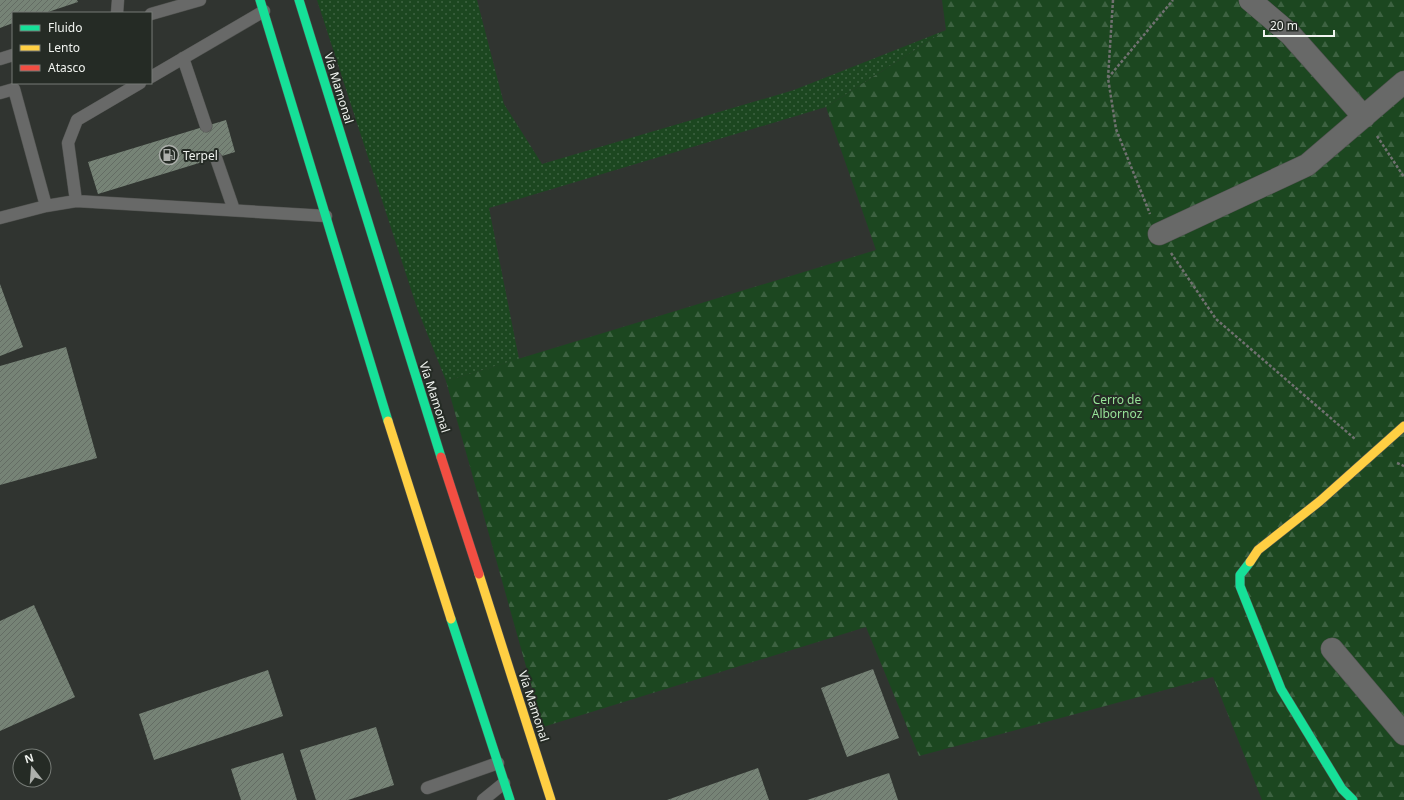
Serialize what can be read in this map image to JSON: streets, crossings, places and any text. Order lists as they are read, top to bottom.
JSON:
{
  "streets": {
    "main road": ["Vía Mamonal"]
  },
  "parks": ["Cerro de Albornoz"],
  "places": {
    "fuel station": ["Terpel"]
  },
  "legend": ["Fluido", "Lento", "Atasco"],
  "scale_bar": "20 m",
  "north": "top"
}
